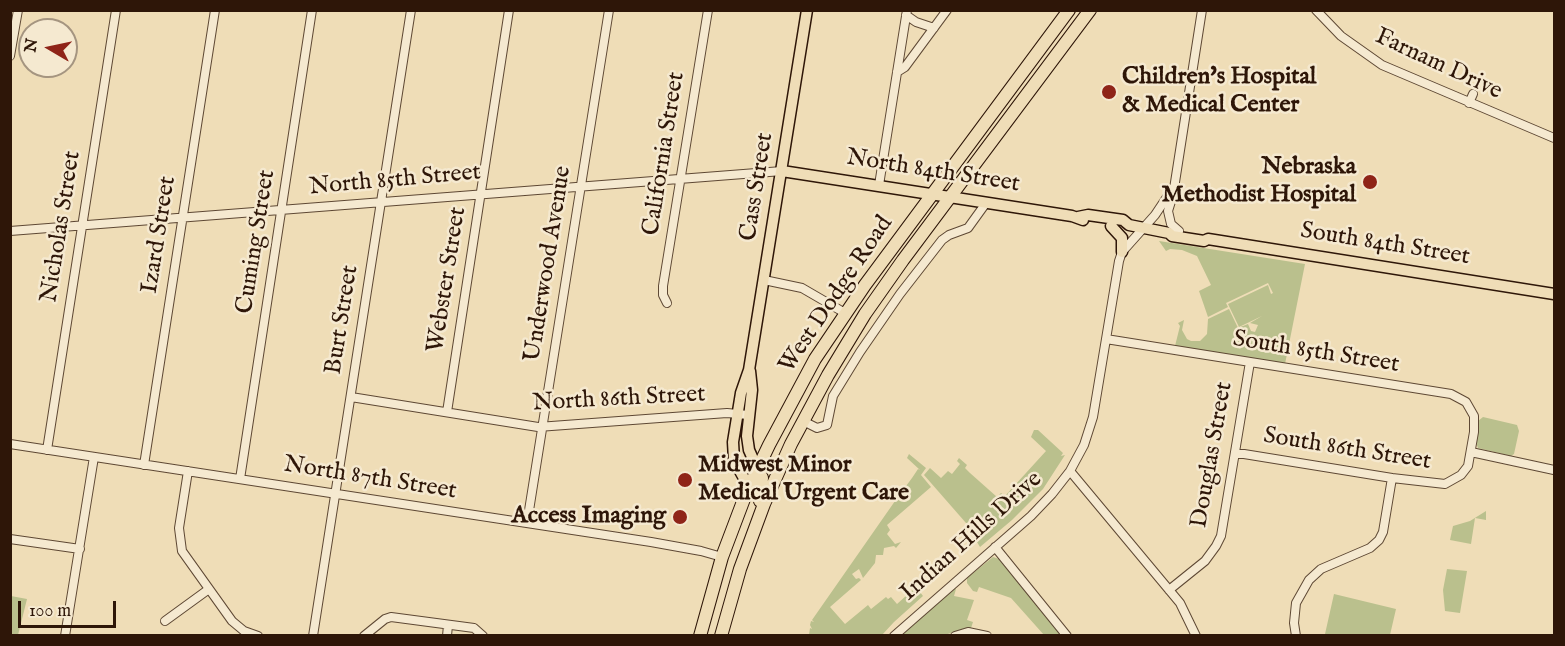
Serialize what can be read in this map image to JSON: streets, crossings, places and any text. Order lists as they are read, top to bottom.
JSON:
{
  "streets": {
    "highway": ["West Dodge Road"],
    "main road": ["North 84th Street", "Cass Street", "South 84th Street"],
    "street": [
      "Farnam Drive",
      "California Street",
      "North 85th Street",
      "Nicholas Street",
      "Izard Street",
      "Cuming Street",
      "Underwood Avenue",
      "Webster Street",
      "Burt Street",
      "South 85th Street",
      "North 86th Street",
      "South 86th Street",
      "Douglas Street",
      "North 87th Street",
      "Indian Hills Drive"
    ]
  },
  "crossings": [
    ["California Street", "North 85th Street"],
    ["North 84th Street", "North 85th Street"],
    ["North 84th Street", "Cass Street"],
    ["North 84th Street", "South 84th Street"],
    ["North 84th Street", "West Dodge Road"],
    ["North 85th Street", "Cass Street"],
    ["North 85th Street", "Nicholas Street"],
    ["North 85th Street", "Izard Street"],
    ["North 85th Street", "Cuming Street"],
    ["North 85th Street", "Underwood Avenue"],
    ["North 85th Street", "Webster Street"],
    ["North 85th Street", "Burt Street"],
    ["Cass Street", "West Dodge Road"],
    ["Cass Street", "North 86th Street"],
    ["Nicholas Street", "North 87th Street"],
    ["Izard Street", "North 87th Street"],
    ["Cuming Street", "North 87th Street"],
    ["Underwood Avenue", "North 86th Street"],
    ["Underwood Avenue", "North 87th Street"],
    ["Webster Street", "North 86th Street"],
    ["West Dodge Road", "North 87th Street"],
    ["Burt Street", "North 86th Street"],
    ["Burt Street", "North 87th Street"],
    ["South 85th Street", "South 86th Street"],
    ["South 85th Street", "Douglas Street"],
    ["South 85th Street", "Indian Hills Drive"],
    ["South 86th Street", "Douglas Street"]
  ],
  "places": [
    "Children's Hospital & Medical Center",
    "Nebraska Methodist Hospital",
    "Midwest Minor Medical Urgent Care",
    "Access Imaging"
  ],
  "scale_bar": "100 m",
  "north": "left"
}
